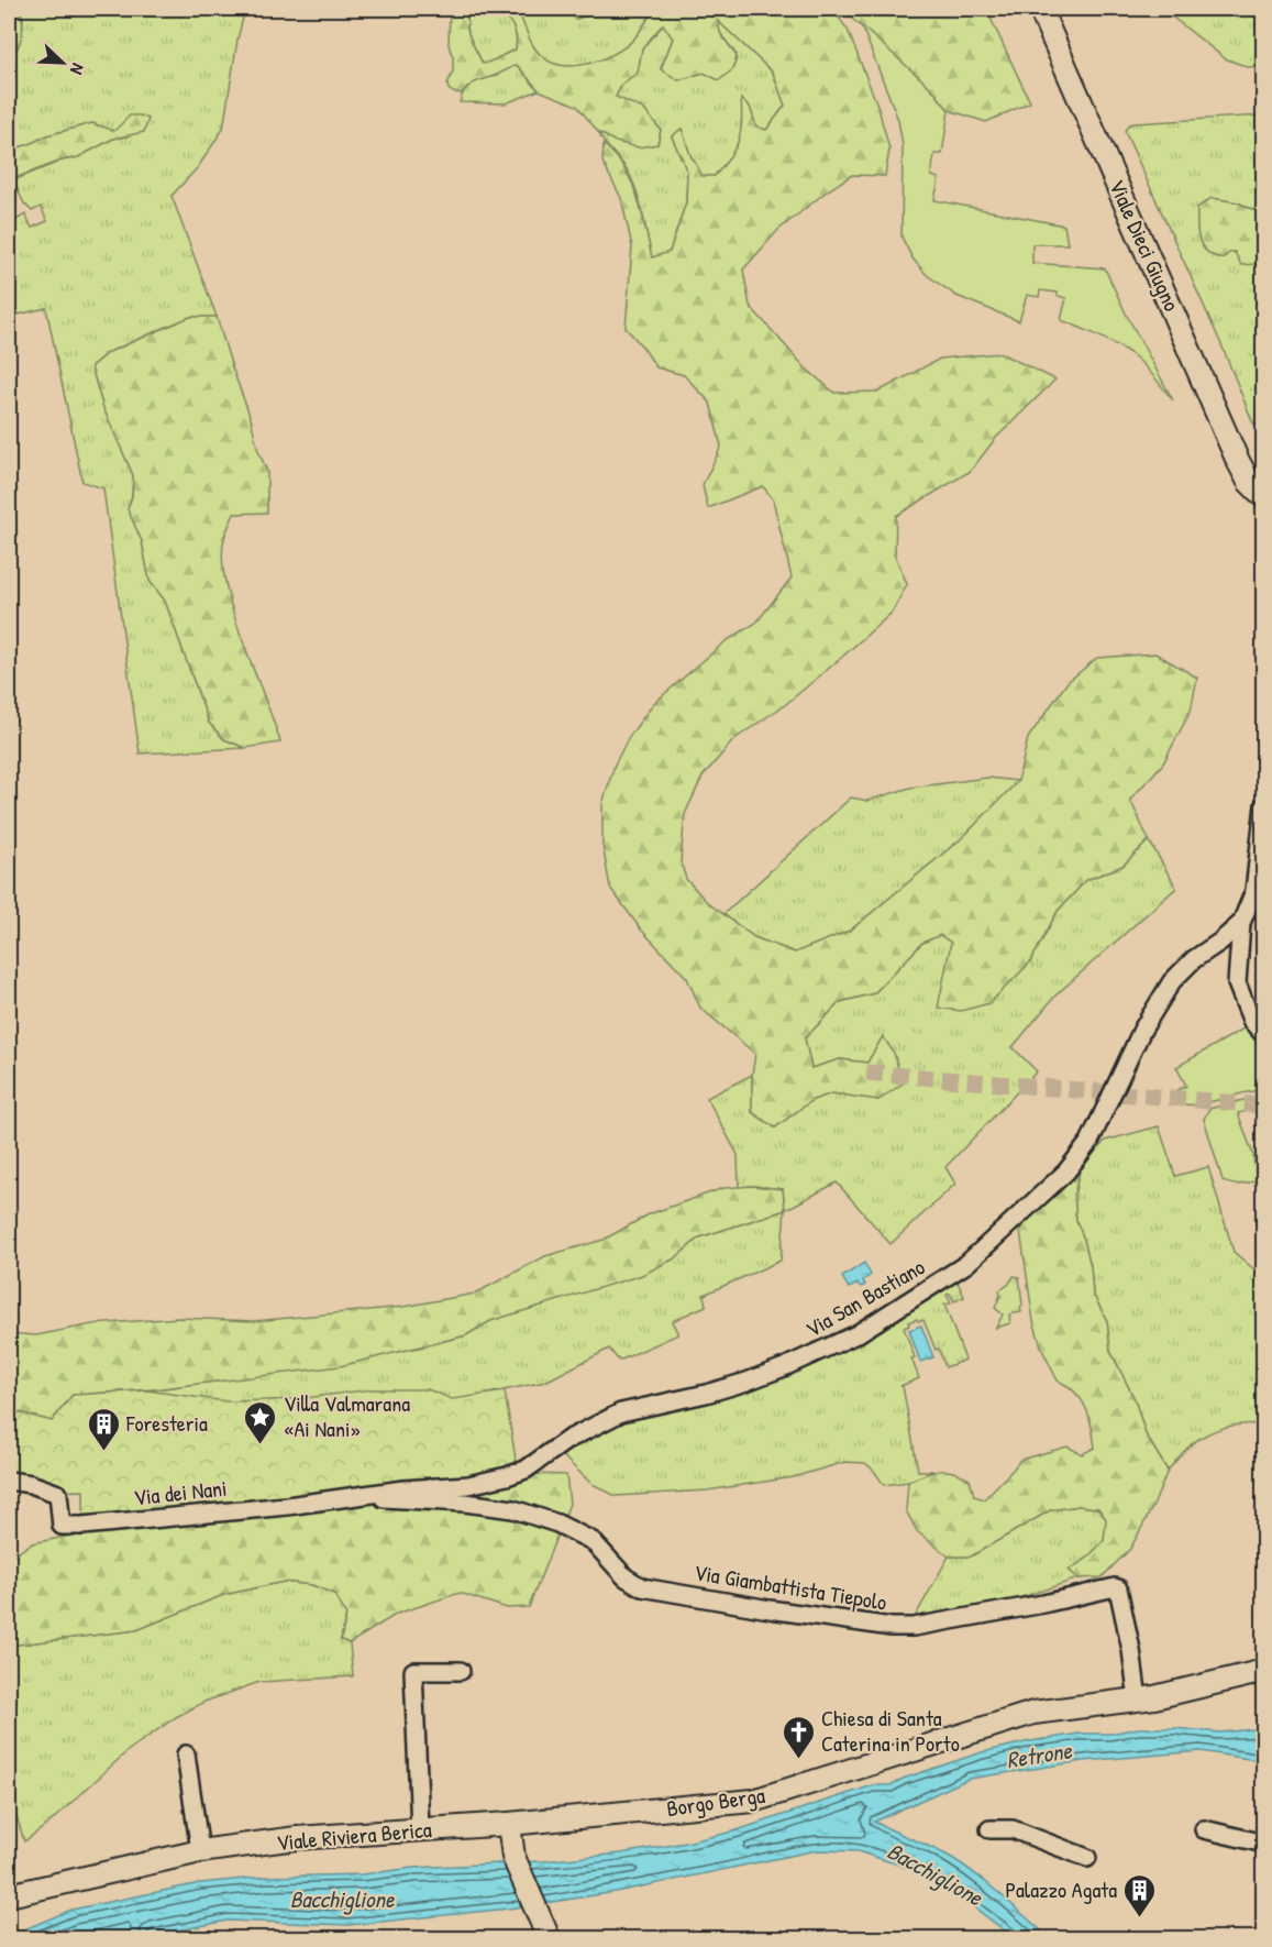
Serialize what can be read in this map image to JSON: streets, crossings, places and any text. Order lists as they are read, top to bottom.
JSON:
{
  "streets": {
    "main road": ["Viale Dieci Giugno", "Borgo Berga", "Viale Riviera Berica"],
    "street": ["Via San Bastiano", "Via dei Nani", "Via Giambattista Tiepolo"]
  },
  "crossings": [
    ["Via San Bastiano", "Via dei Nani"],
    ["Via San Bastiano", "Via Giambattista Tiepolo"],
    ["Via dei Nani", "Via Giambattista Tiepolo"],
    ["Via Giambattista Tiepolo", "Borgo Berga"],
    ["Borgo Berga", "Viale Riviera Berica"]
  ],
  "water": ["Retrone", "Bacchiglione"],
  "places": {
    "place": ["Villa Valmarana «Ai Nani»"],
    "building": ["Foresteria", "Palazzo Agata"],
    "church": ["Chiesa di Santa Caterina in Porto"]
  },
  "north": "bottom right"
}
